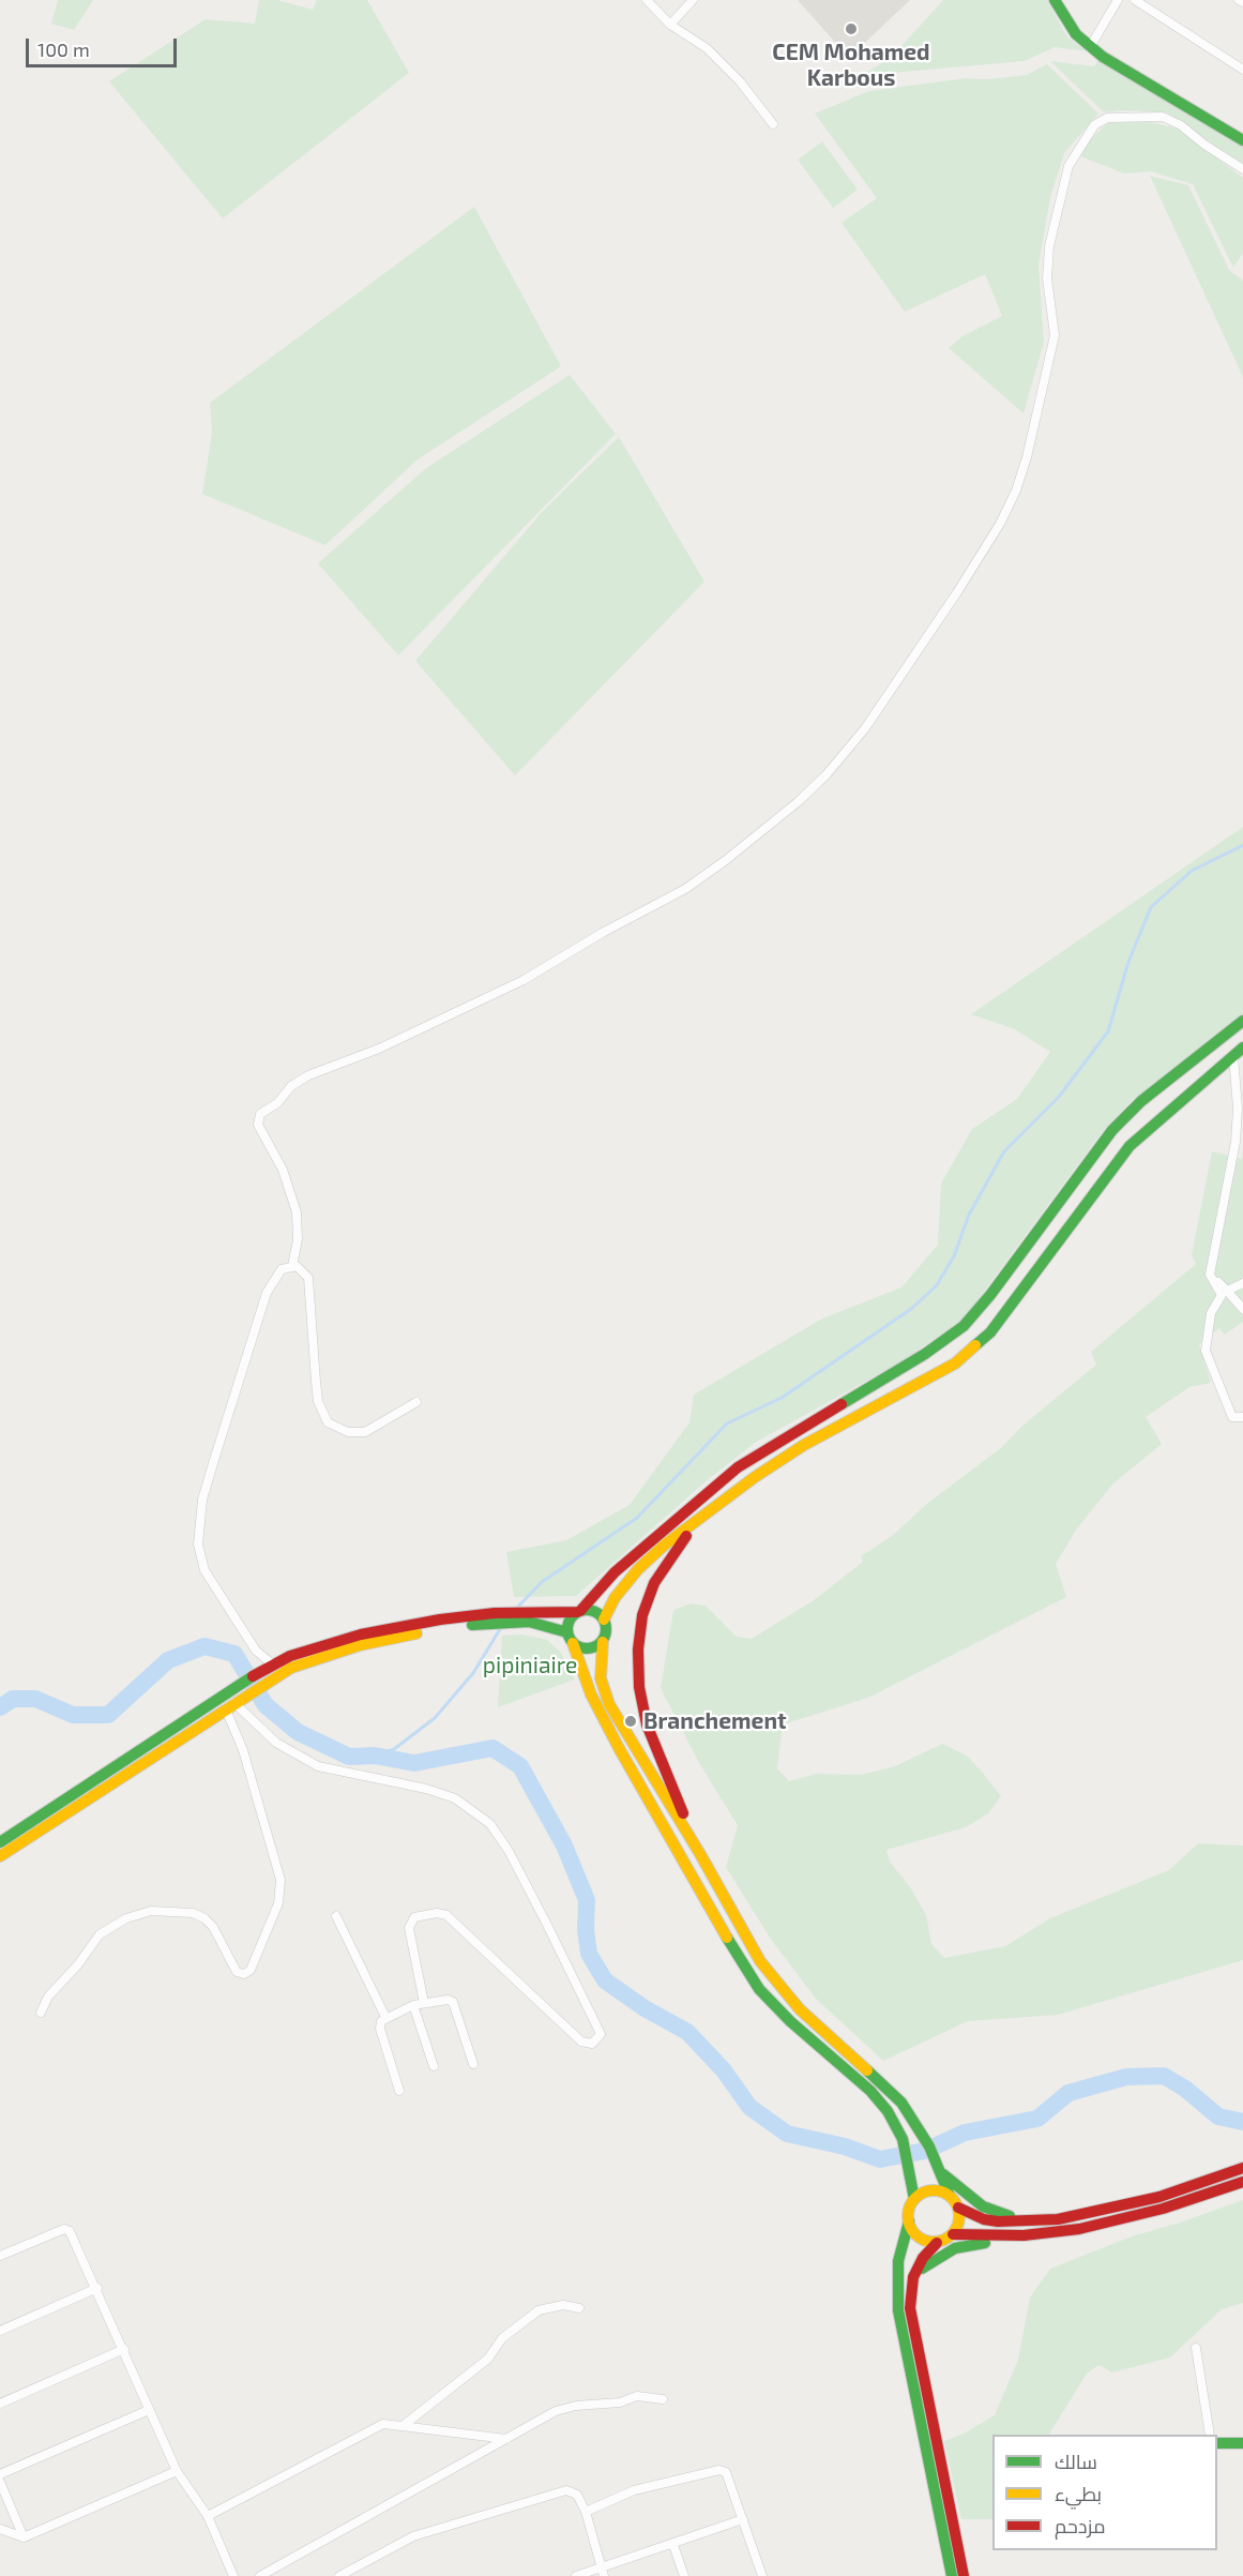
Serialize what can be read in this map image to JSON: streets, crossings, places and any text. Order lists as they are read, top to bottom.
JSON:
{
  "parks": ["pipiniaire"],
  "places": ["CEM Mohamed Karbous", "Branchement"],
  "legend": ["سالك", "بطيء", "مزدحم"],
  "scale_bar": "100 m"
}
